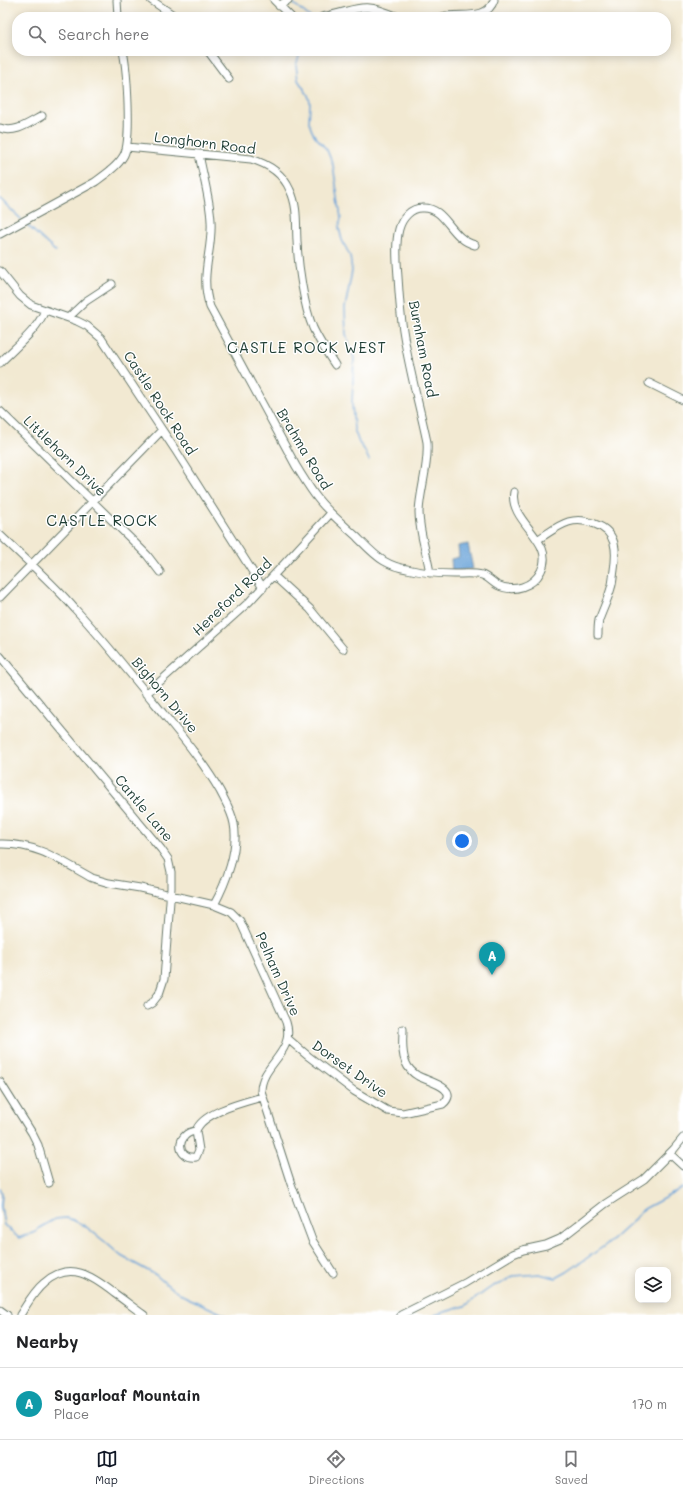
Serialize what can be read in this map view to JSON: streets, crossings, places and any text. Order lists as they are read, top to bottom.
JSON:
{
  "streets": {
    "street": [
      "Longhorn Road",
      "Burnham Road",
      "Castle Rock Road",
      "Brahma Road",
      "Littlehorn Drive",
      "Hereford Road",
      "Bighorn Drive",
      "Cantle Lane",
      "Pelham Drive",
      "Dorset Drive"
    ]
  },
  "crossings": [
    ["Longhorn Road", "Brahma Road"],
    ["Burnham Road", "Brahma Road"],
    ["Castle Rock Road", "Hereford Road"],
    ["Brahma Road", "Hereford Road"],
    ["Hereford Road", "Bighorn Drive"],
    ["Bighorn Drive", "Pelham Drive"],
    ["Cantle Lane", "Pelham Drive"],
    ["Pelham Drive", "Dorset Drive"]
  ],
  "districts": ["CASTLE ROCK WEST", "CASTLE ROCK"],
  "page": {
    "search": "Search here",
    "pins": "A",
    "heading": "Nearby",
    "list": [
      {
        "mark": "A",
        "name": "Sugarloaf Mountain",
        "note": "Place",
        "value": "170 m"
      }
    ],
    "nav": ["Map", "Directions", "Saved"]
  }
}
